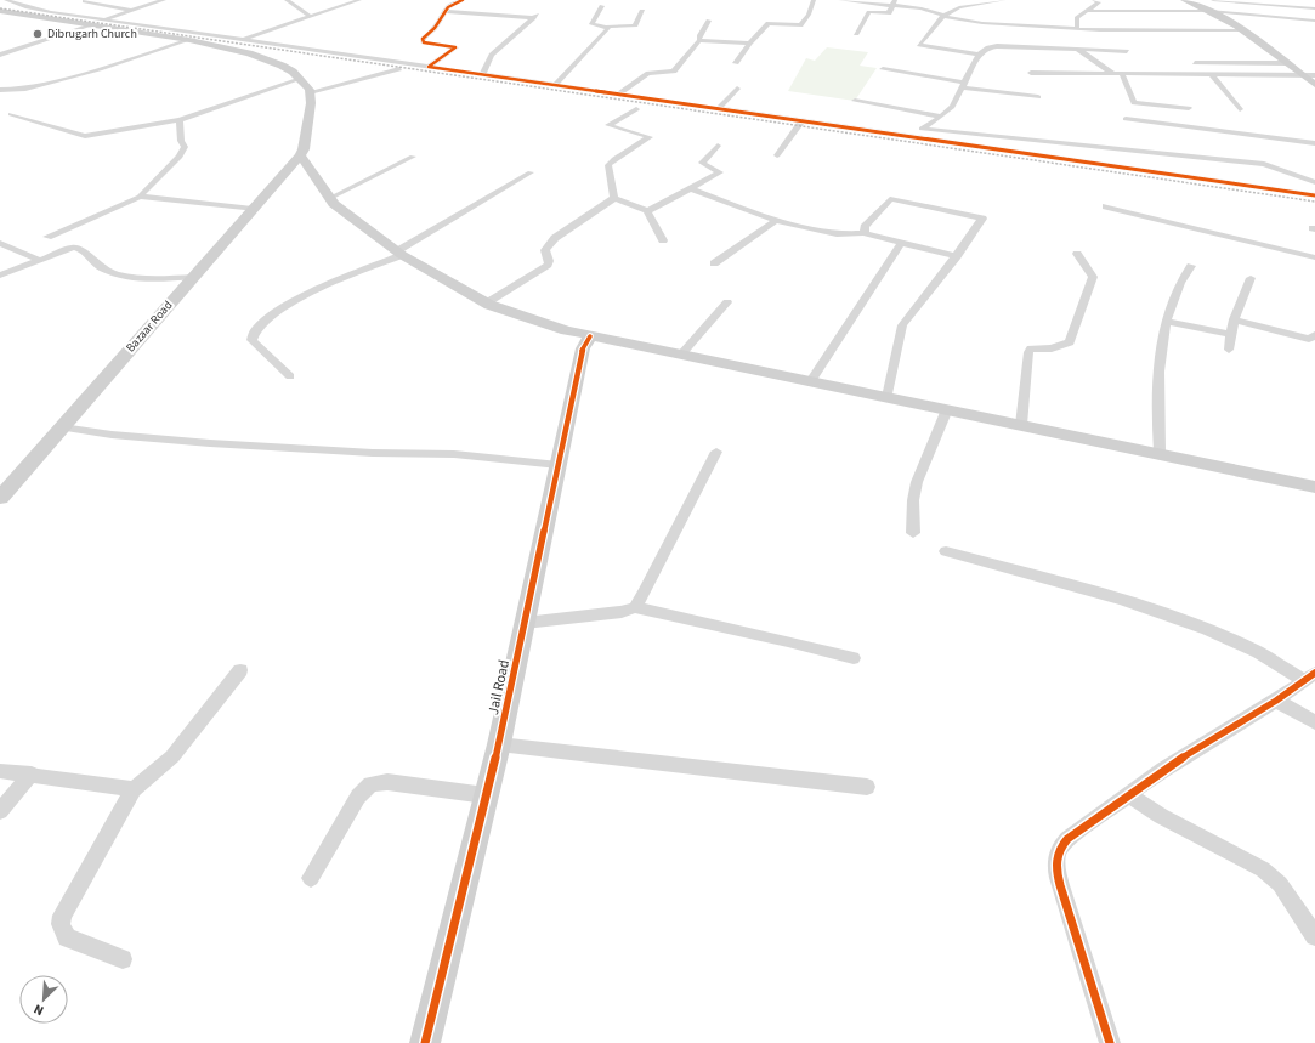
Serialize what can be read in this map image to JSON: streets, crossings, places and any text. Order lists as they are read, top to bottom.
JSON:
{
  "streets": {
    "main road": ["Bazaar Road", "Jail Road"]
  },
  "places": ["Dibrugarh Church"],
  "north": "bottom left"
}
